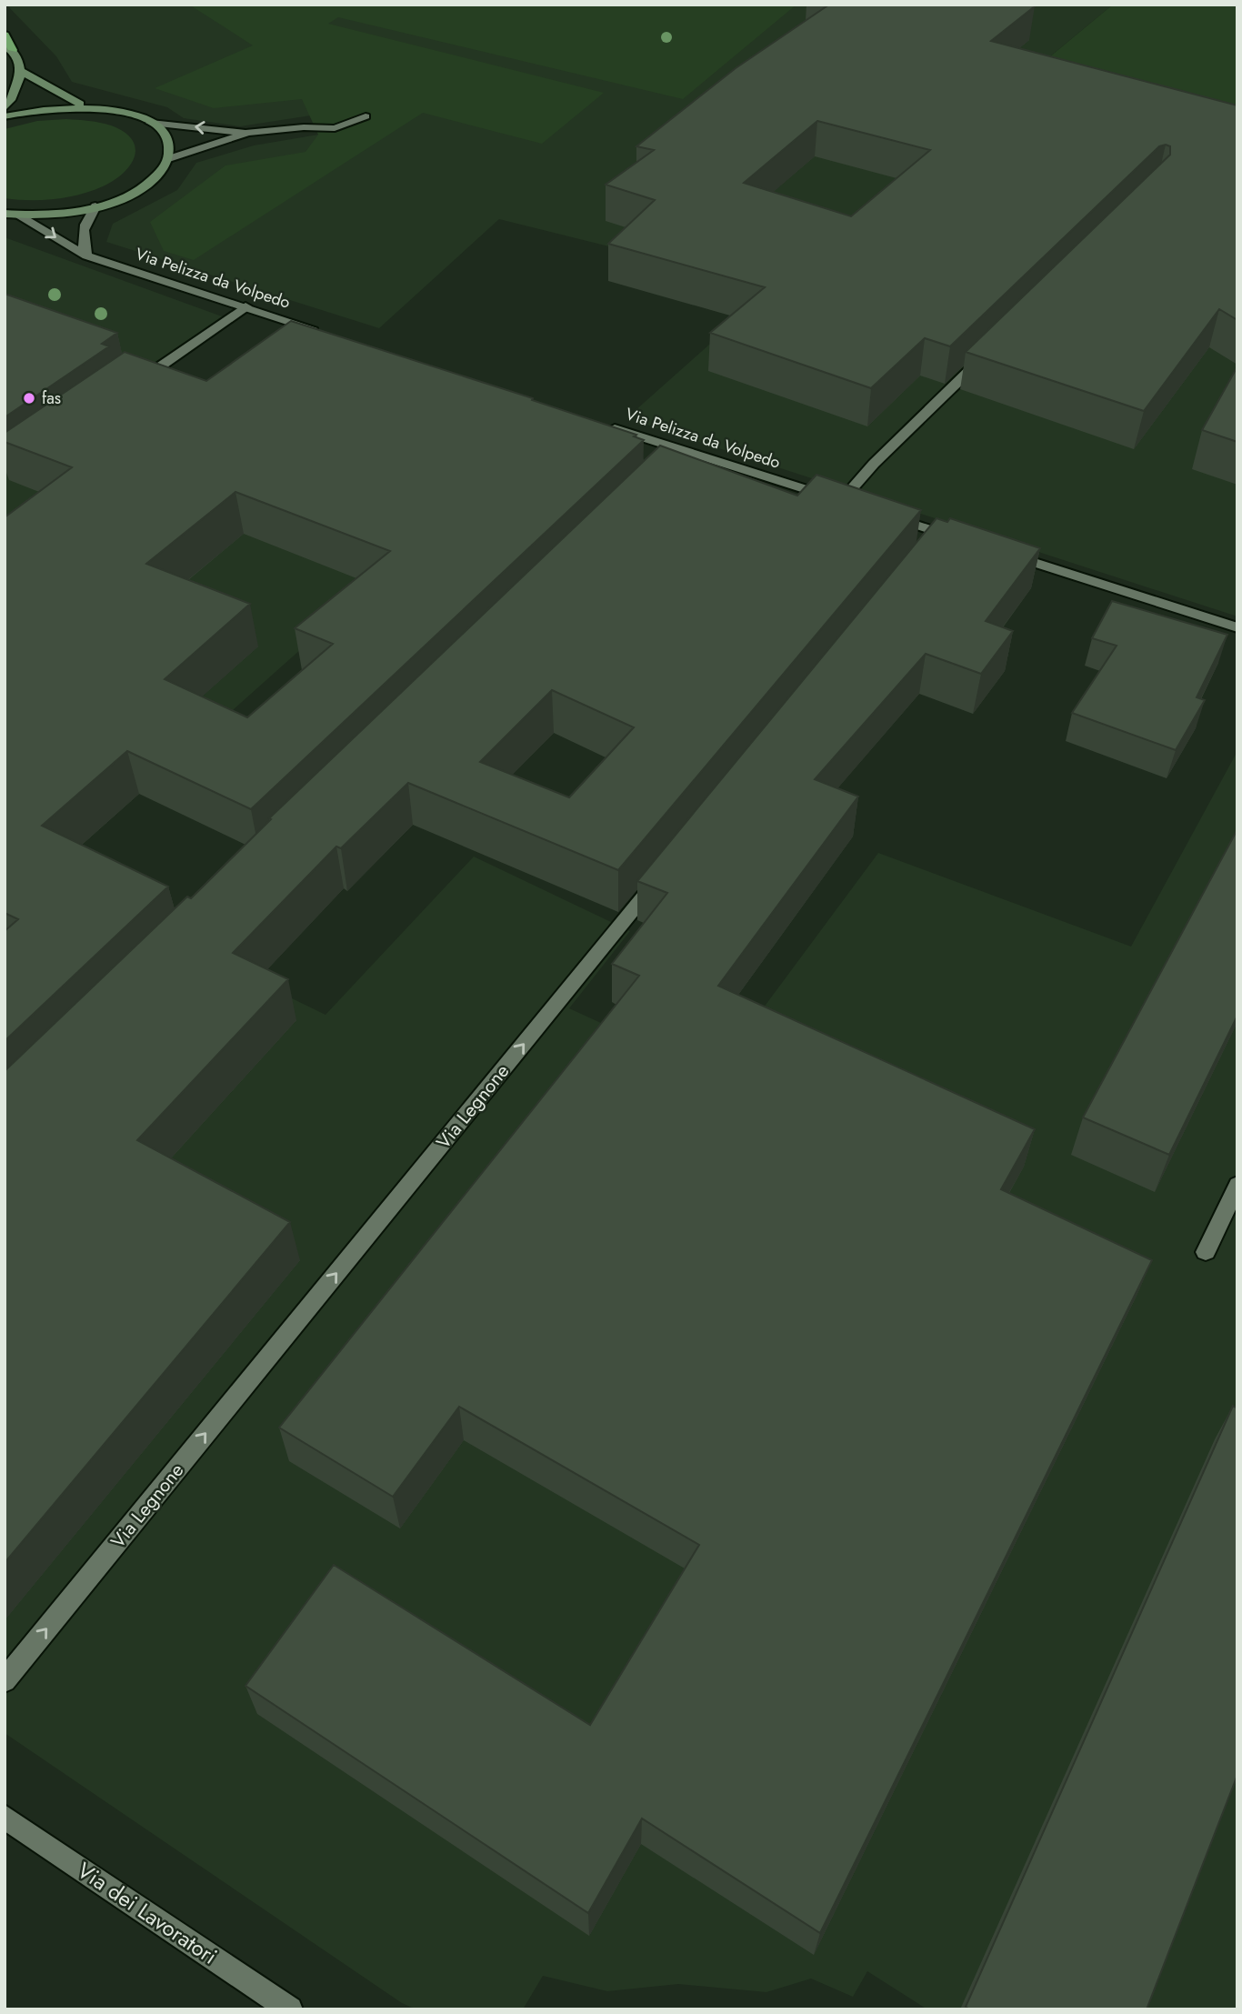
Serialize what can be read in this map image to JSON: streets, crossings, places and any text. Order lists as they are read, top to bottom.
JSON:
{
  "streets": {
    "street": ["Via Pelizza da Volpedo", "Via Legnone", "Via dei Lavoratori"]
  },
  "one_way": ["Via Legnone"],
  "places": ["fas"]
}
